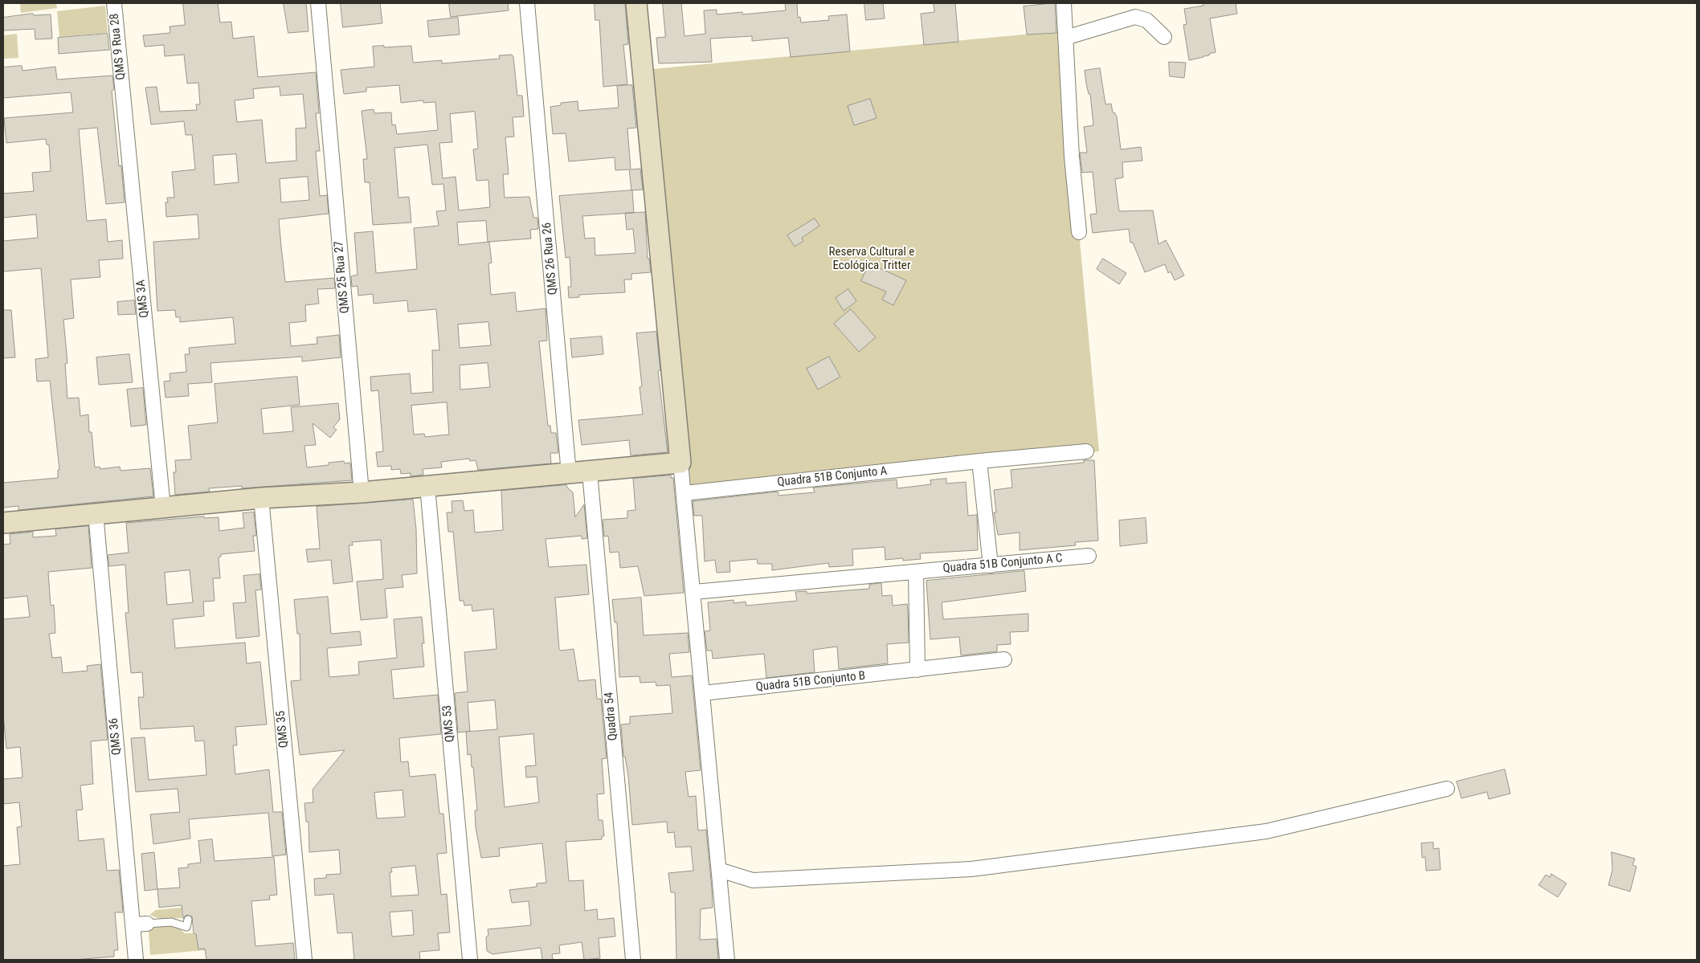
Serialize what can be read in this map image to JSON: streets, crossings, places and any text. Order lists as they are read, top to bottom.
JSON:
{
  "streets": {
    "street": [
      "QMS 9 Rua 28",
      "QMS 26 Rua 26",
      "QMS 25 Rua 27",
      "QMS 3A",
      "Quadra 51B Conjunto A",
      "Quadra 51B Conjunto A C",
      "Quadra 51B Conjunto B",
      "Quadra 54",
      "QMS 53",
      "QMS 35",
      "QMS 36"
    ]
  },
  "crossings": [
    ["QMS 9 Rua 28", "QMS 3A"]
  ],
  "parks": ["Reserva Cultural e Ecológica Tritter"]
}
